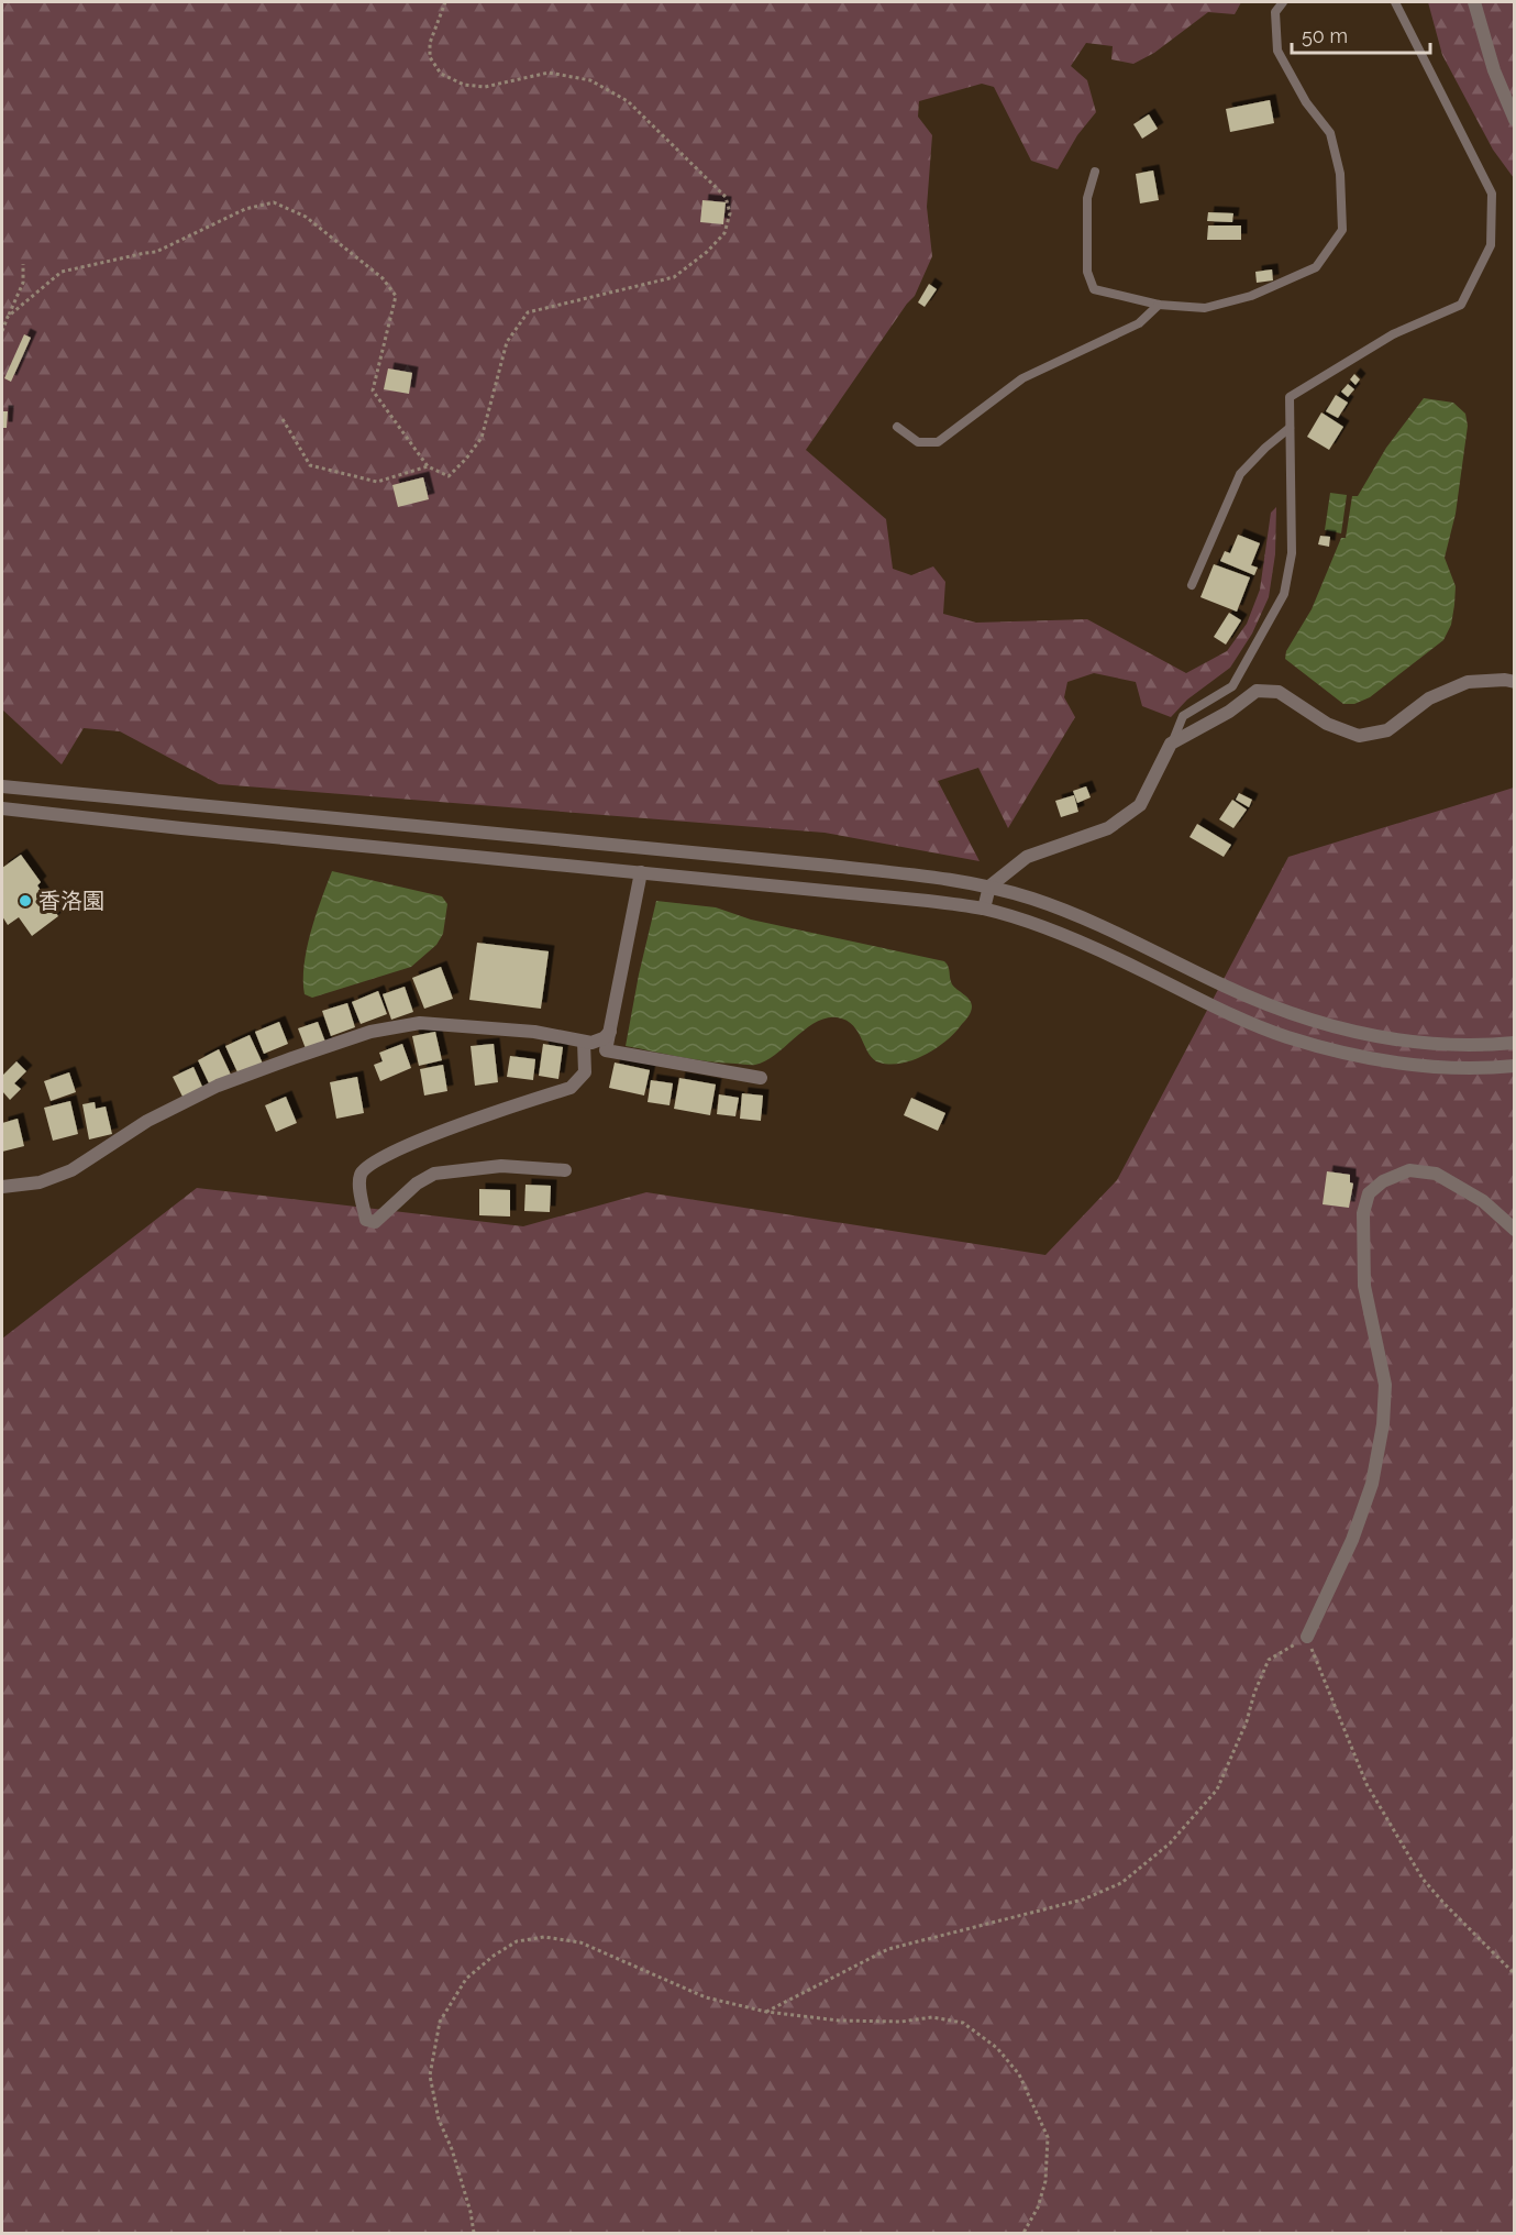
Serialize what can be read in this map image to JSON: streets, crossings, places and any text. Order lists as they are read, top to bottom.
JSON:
{
  "places": ["香洛園"],
  "scale_bar": "50 m"
}
